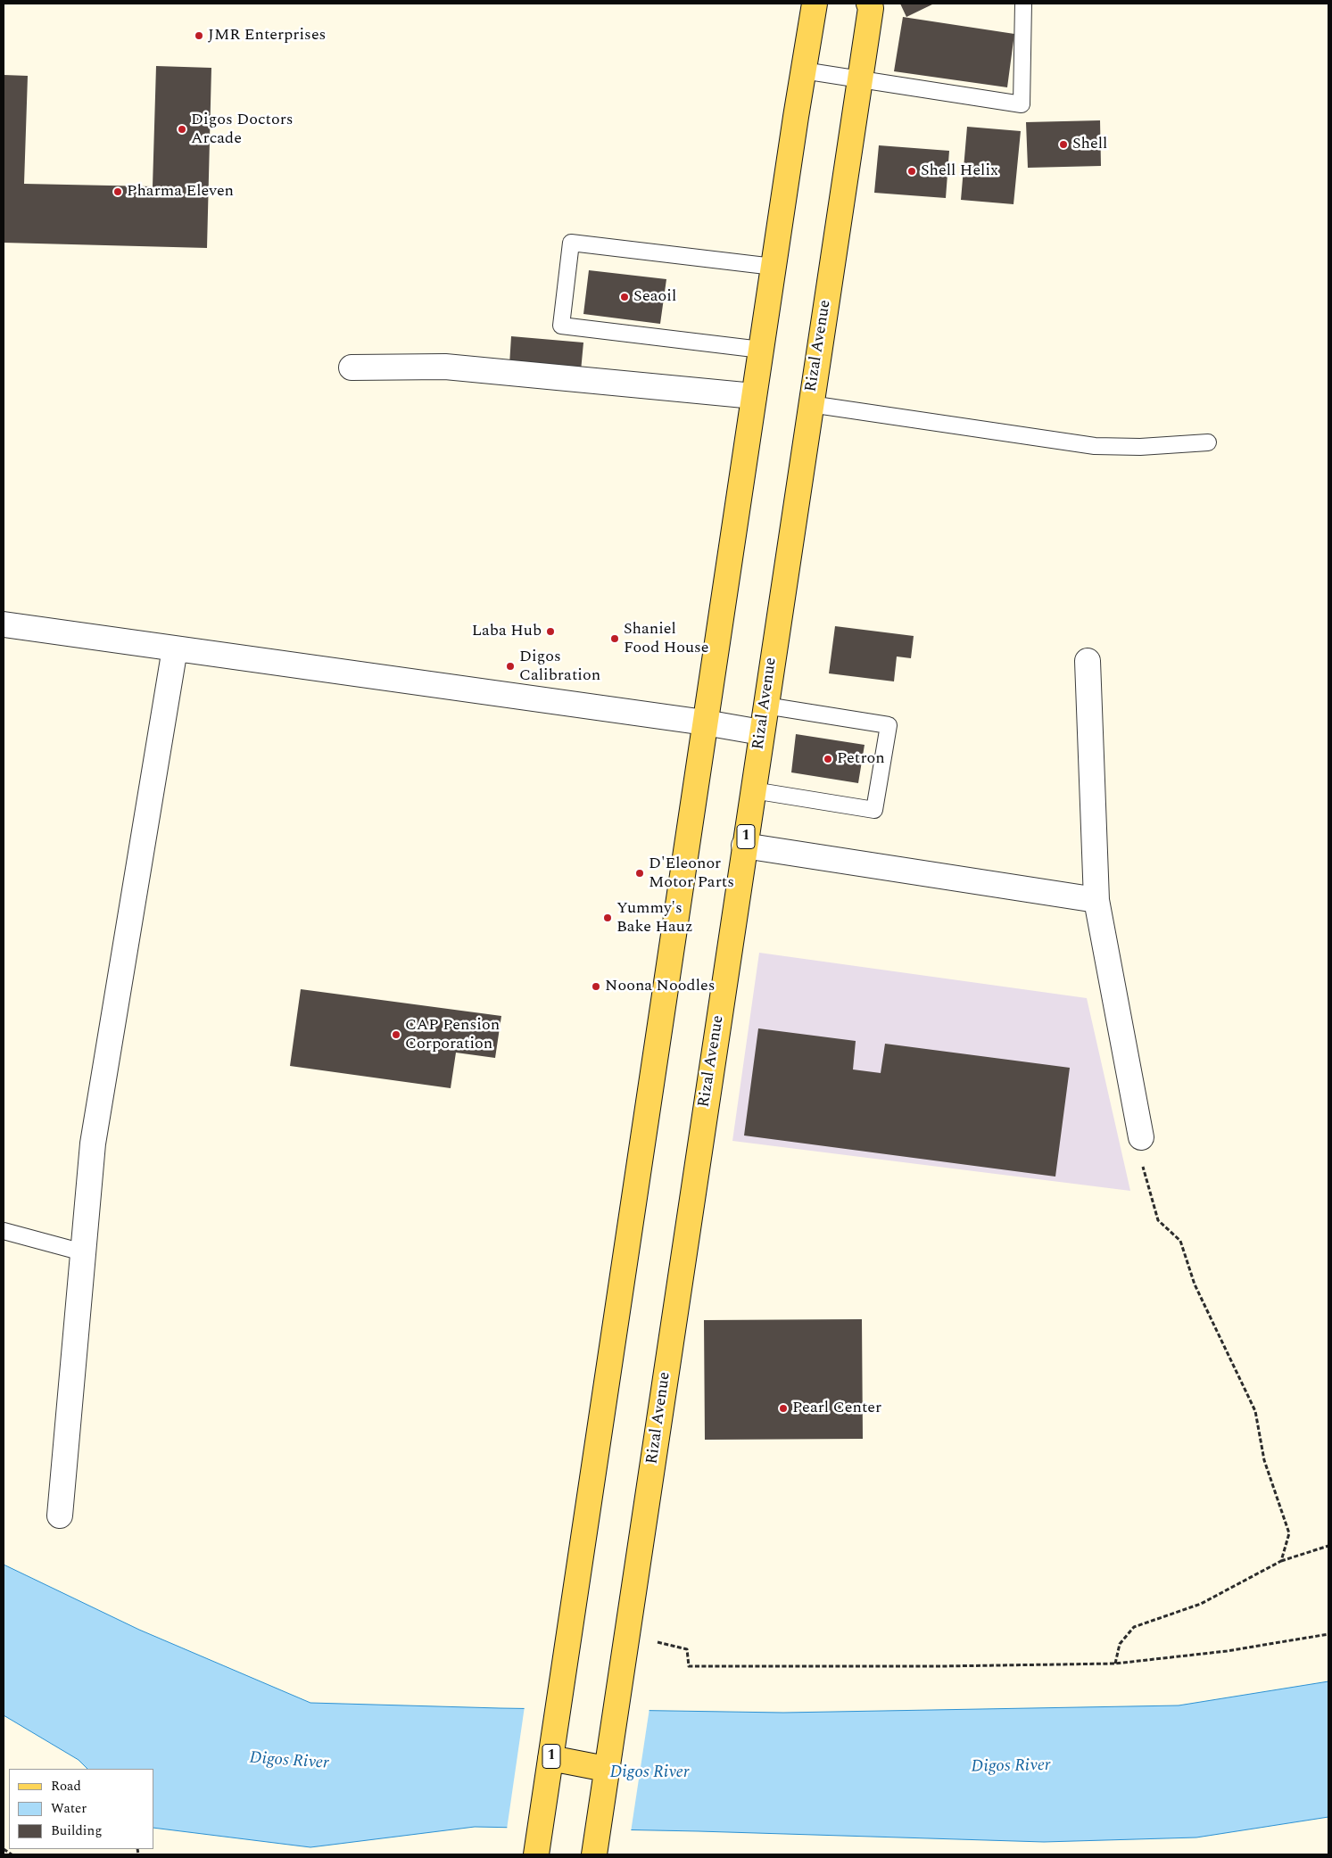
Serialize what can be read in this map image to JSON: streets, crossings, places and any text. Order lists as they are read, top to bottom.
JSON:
{
  "streets": {
    "main road": ["Rizal Avenue", "1"]
  },
  "water": ["Digos River"],
  "places": [
    "JMR Enterprises",
    "Digos Doctors Arcade",
    "Shell",
    "Shell Helix",
    "Pharma Eleven",
    "Seaoil",
    "Laba Hub",
    "Shaniel Food House",
    "Digos Calibration",
    "Petron",
    "D'Eleonor Motor Parts",
    "Yummy's Bake Hauz",
    "Noona Noodles",
    "CAP Pension Corporation",
    "Pearl Center"
  ],
  "legend": ["Road", "Water", "Building"]
}
